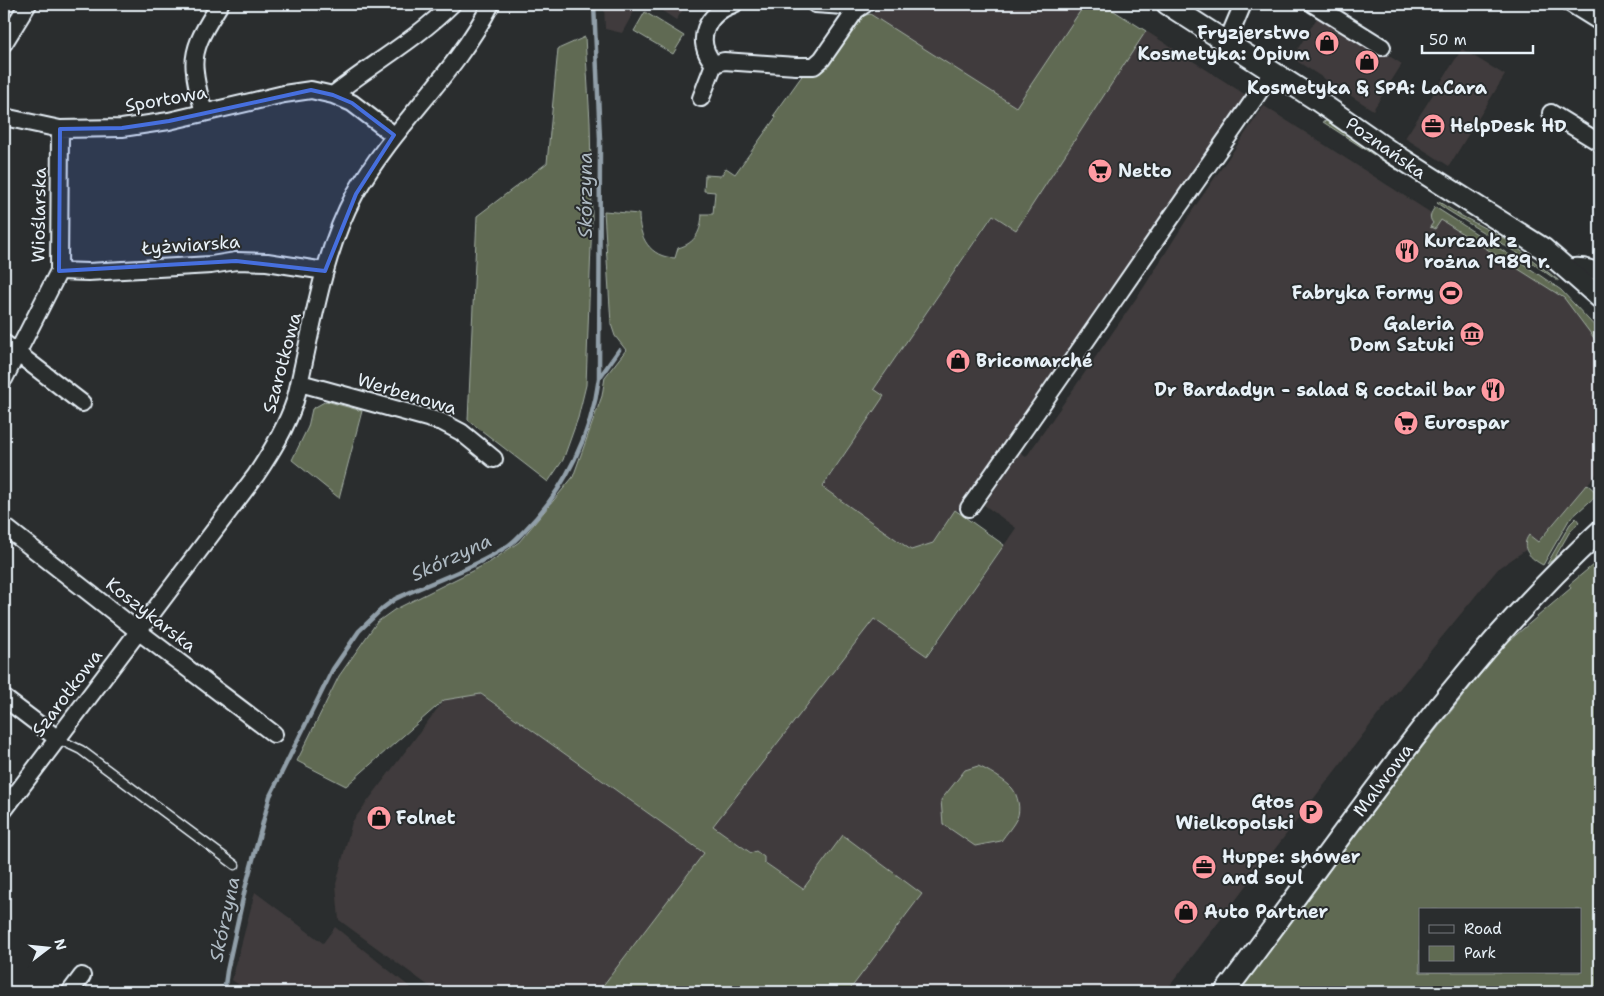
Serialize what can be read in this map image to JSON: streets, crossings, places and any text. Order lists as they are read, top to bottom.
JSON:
{
  "streets": {
    "street": [
      "Sportowa",
      "Poznańska",
      "Wioślarska",
      "Łyżwiarska",
      "Szarotkowa",
      "Werbenowa",
      "Koszykarska",
      "Malwowa"
    ]
  },
  "crossings": [
    ["Sportowa", "Wioślarska"],
    ["Sportowa", "Szarotkowa"],
    ["Wioślarska", "Łyżwiarska"],
    ["Łyżwiarska", "Szarotkowa"],
    ["Szarotkowa", "Werbenowa"],
    ["Szarotkowa", "Koszykarska"]
  ],
  "water": ["Skórzyna"],
  "places": {
    "shop": [
      "Fryzjerstwo Kosmetyka: Opium",
      "Kosmetyka & SPA: LaCara",
      "Bricomarché",
      "Folnet",
      "Auto Partner"
    ],
    "office": ["HelpDesk HD", "Huppe: shower and soul"],
    "supermarket": ["Netto", "Eurospar"],
    "restaurant": ["Kurczak z rożna 1989 r.", "Dr Bardadyn - salad & coctail bar"],
    "sports": ["Fabryka Formy"],
    "museum": ["Galeria Dom Sztuki"],
    "parking": ["Głos Wielkopolski"]
  },
  "legend": ["Road", "Park"],
  "scale_bar": "50 m",
  "north": "right"
}
